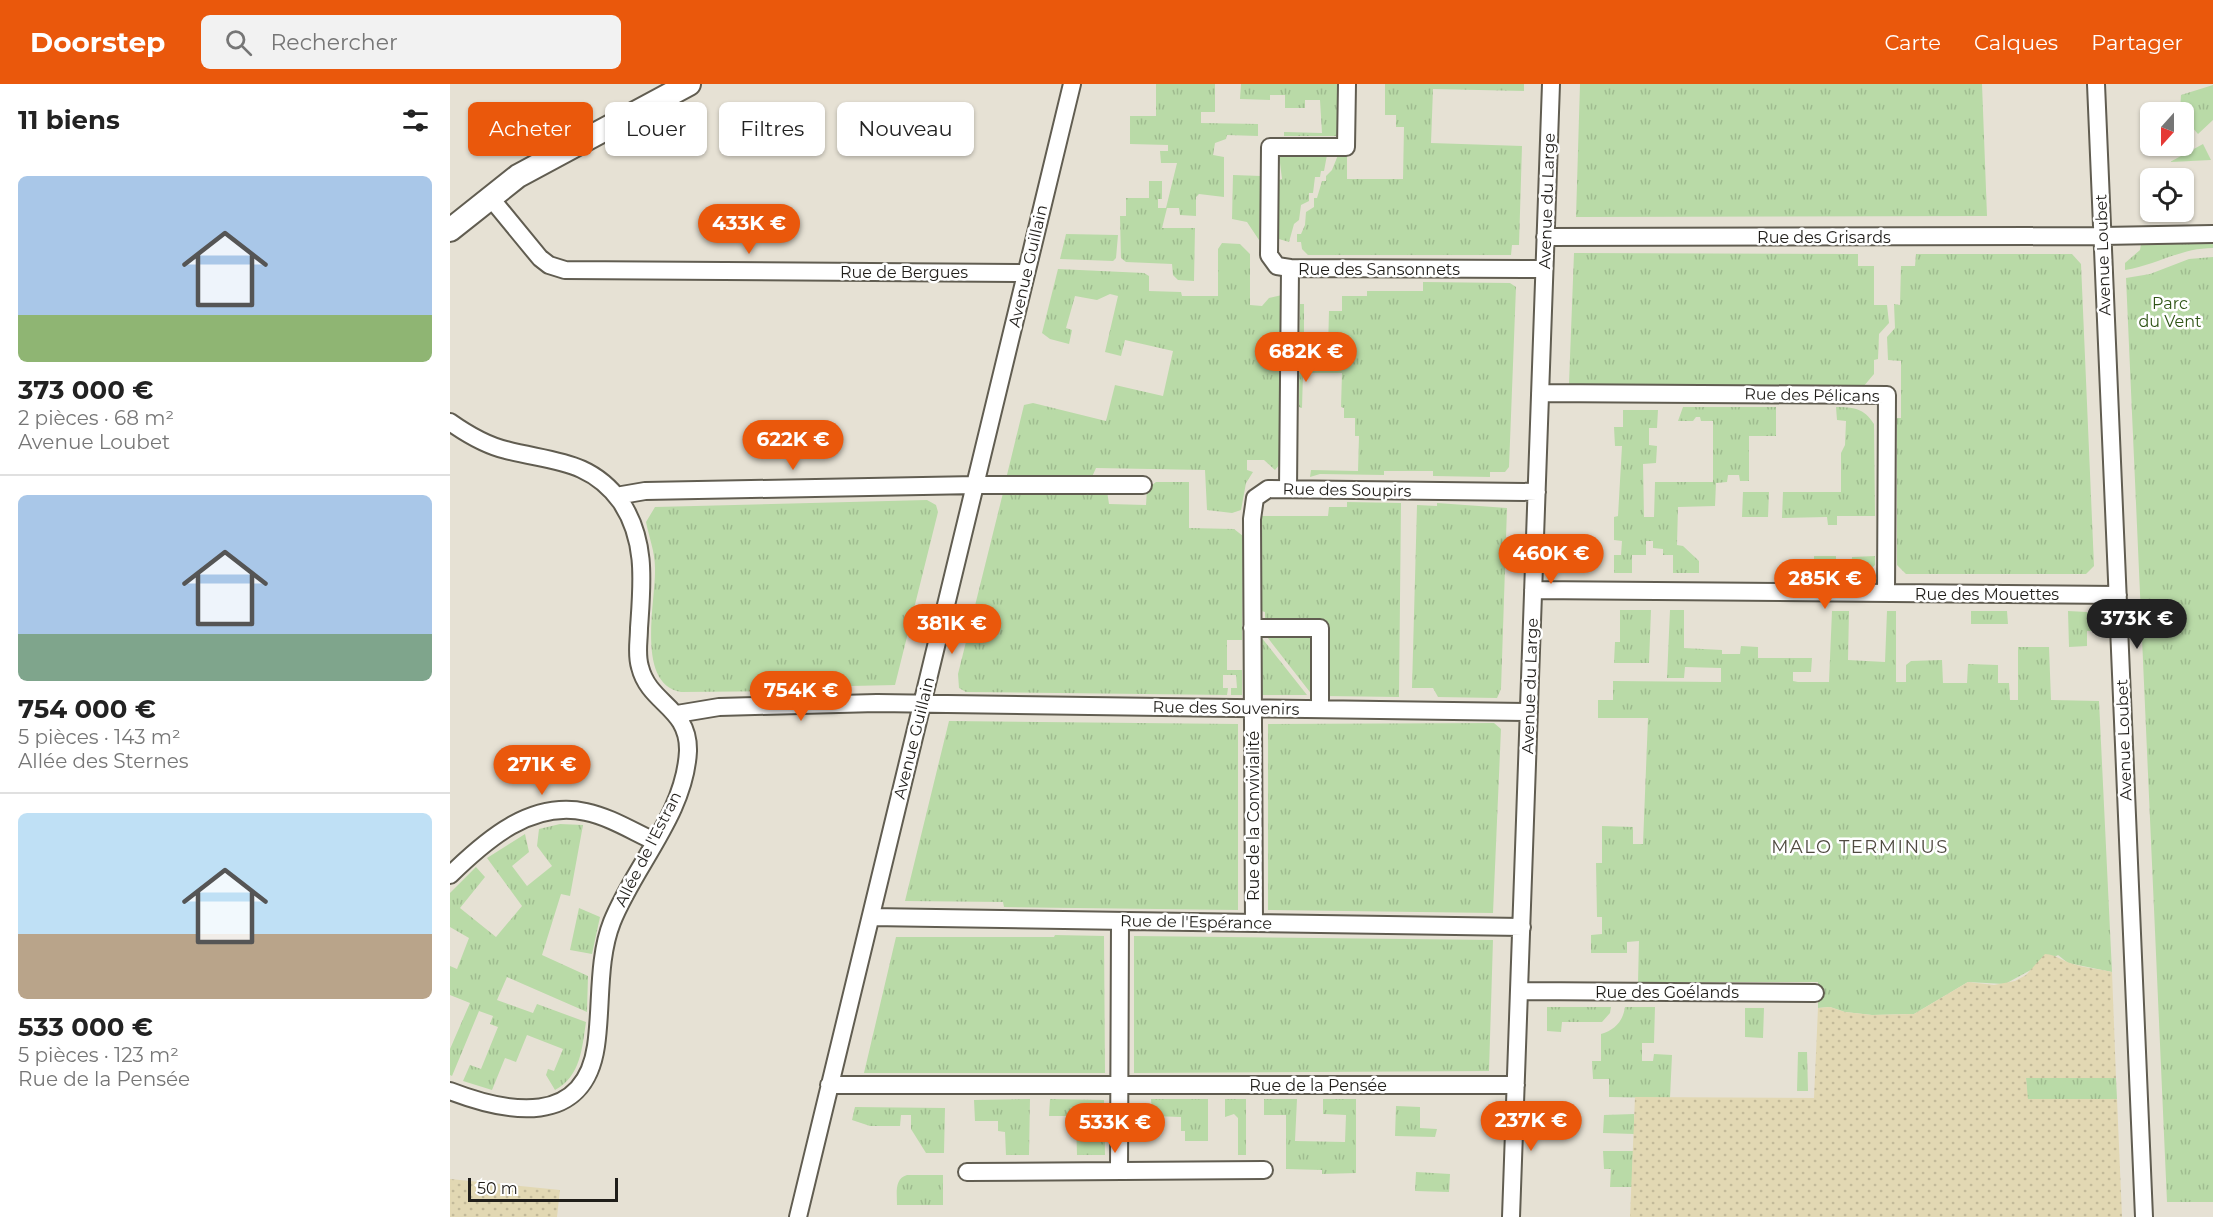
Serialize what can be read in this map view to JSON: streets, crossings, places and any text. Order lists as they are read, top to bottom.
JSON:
{
  "streets": {
    "street": [
      "Avenue du Large",
      "Rue des Grisards",
      "Avenue Loubet",
      "Avenue Guillain",
      "Rue des Sansonnets",
      "Rue de Bergues",
      "Rue des Pélicans",
      "Rue des Soupirs",
      "Rue des Mouettes",
      "Rue des Souvenirs",
      "Rue de la Convivialité",
      "Allée de l'Estran",
      "Rue de l'Espérance",
      "Rue des Goélands",
      "Rue de la Pensée"
    ]
  },
  "crossings": [
    ["Avenue du Large", "Rue des Grisards"],
    ["Avenue du Large", "Rue des Sansonnets"],
    ["Avenue du Large", "Rue des Pélicans"],
    ["Avenue du Large", "Rue des Soupirs"],
    ["Avenue du Large", "Rue des Mouettes"],
    ["Avenue du Large", "Rue des Souvenirs"],
    ["Avenue du Large", "Rue de l'Espérance"],
    ["Avenue du Large", "Rue des Goélands"],
    ["Avenue du Large", "Rue de la Pensée"],
    ["Rue des Grisards", "Avenue Loubet"],
    ["Avenue Loubet", "Rue des Mouettes"],
    ["Avenue Guillain", "Rue de Bergues"],
    ["Avenue Guillain", "Rue des Souvenirs"],
    ["Avenue Guillain", "Rue de l'Espérance"],
    ["Avenue Guillain", "Rue de la Pensée"],
    ["Rue des Sansonnets", "Rue des Soupirs"],
    ["Rue des Pélicans", "Rue des Mouettes"],
    ["Rue des Soupirs", "Rue des Souvenirs"],
    ["Rue des Soupirs", "Rue de la Convivialité"],
    ["Rue des Souvenirs", "Rue de la Convivialité"],
    ["Rue des Souvenirs", "Allée de l'Estran"],
    ["Rue de la Convivialité", "Rue de l'Espérance"]
  ],
  "districts": ["MALO TERMINUS"],
  "parks": ["Parc du Vent"],
  "scale_bar": "50 m",
  "north": "bottom",
  "page": {
    "header": "Doorstep",
    "search": "Rechercher",
    "nav": ["Carte", "Calques", "Partager"],
    "heading": "11 biens",
    "chip": [
      "Acheter",
      "Louer",
      "Filtres",
      "Nouveau"
    ],
    "list": [
      {
        "name": "373 000 €",
        "note": "2 pièces · 68 m² · Avenue Loubet"
      },
      {
        "name": "754 000 €",
        "note": "5 pièces · 143 m² · Allée des Sternes"
      },
      {
        "name": "533 000 €",
        "note": "5 pièces · 123 m² · Rue de la Pensée"
      }
    ],
    "price": [
      "433K €",
      "682K €",
      "622K €",
      "460K €",
      "285K €",
      "373K €",
      "381K €",
      "754K €",
      "271K €",
      "237K €",
      "533K €"
    ],
    "scale": "50 m"
  }
}
